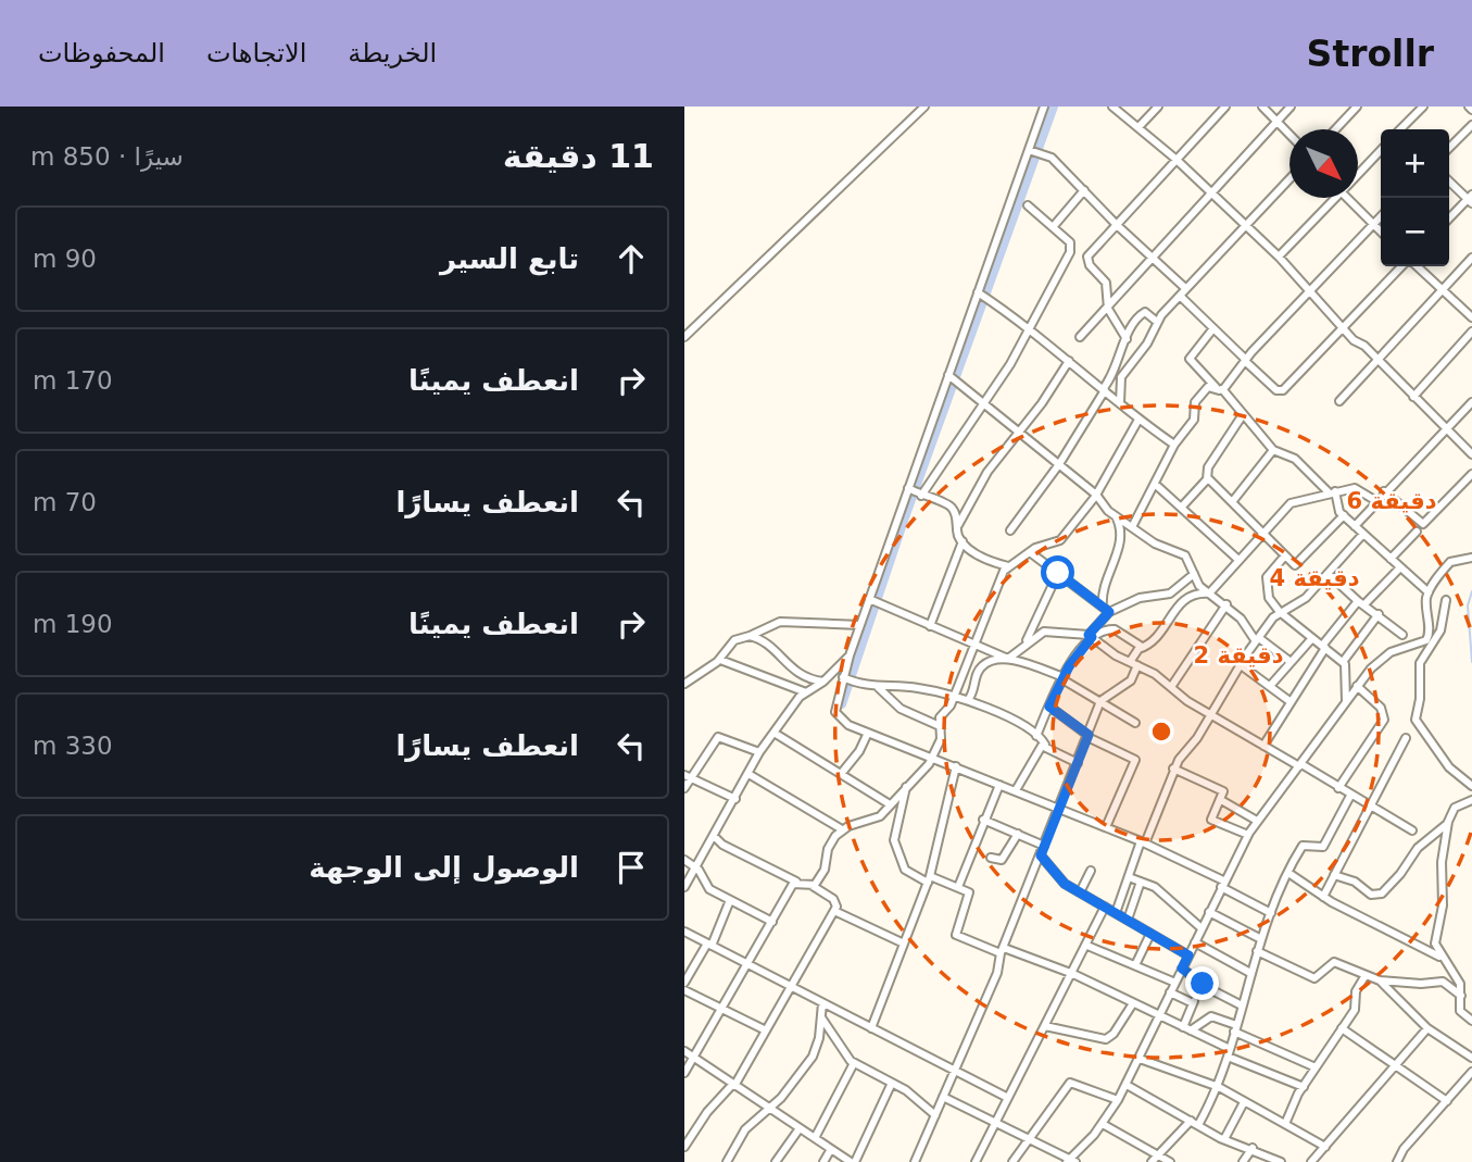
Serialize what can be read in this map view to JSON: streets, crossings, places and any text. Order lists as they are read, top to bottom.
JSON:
{
  "north": "bottom right",
  "page": {
    "header": "Strollr",
    "nav": ["الخريطة", "الاتجاهات", "المحفوظات"],
    "heading": ["11 دقيقة", "سيرًا · 850 m"],
    "map_buttons": ["+", "−"],
    "list": [
      ["تابع السير", "90 m"],
      ["انعطف يمينًا", "170 m"],
      ["انعطف يسارًا", "70 m"],
      ["انعطف يمينًا", "190 m"],
      ["انعطف يسارًا", "330 m"],
      "الوصول إلى الوجهة"
    ]
  },
  "rings": ["6 دقيقة", "4 دقيقة", "2 دقيقة"]
}
